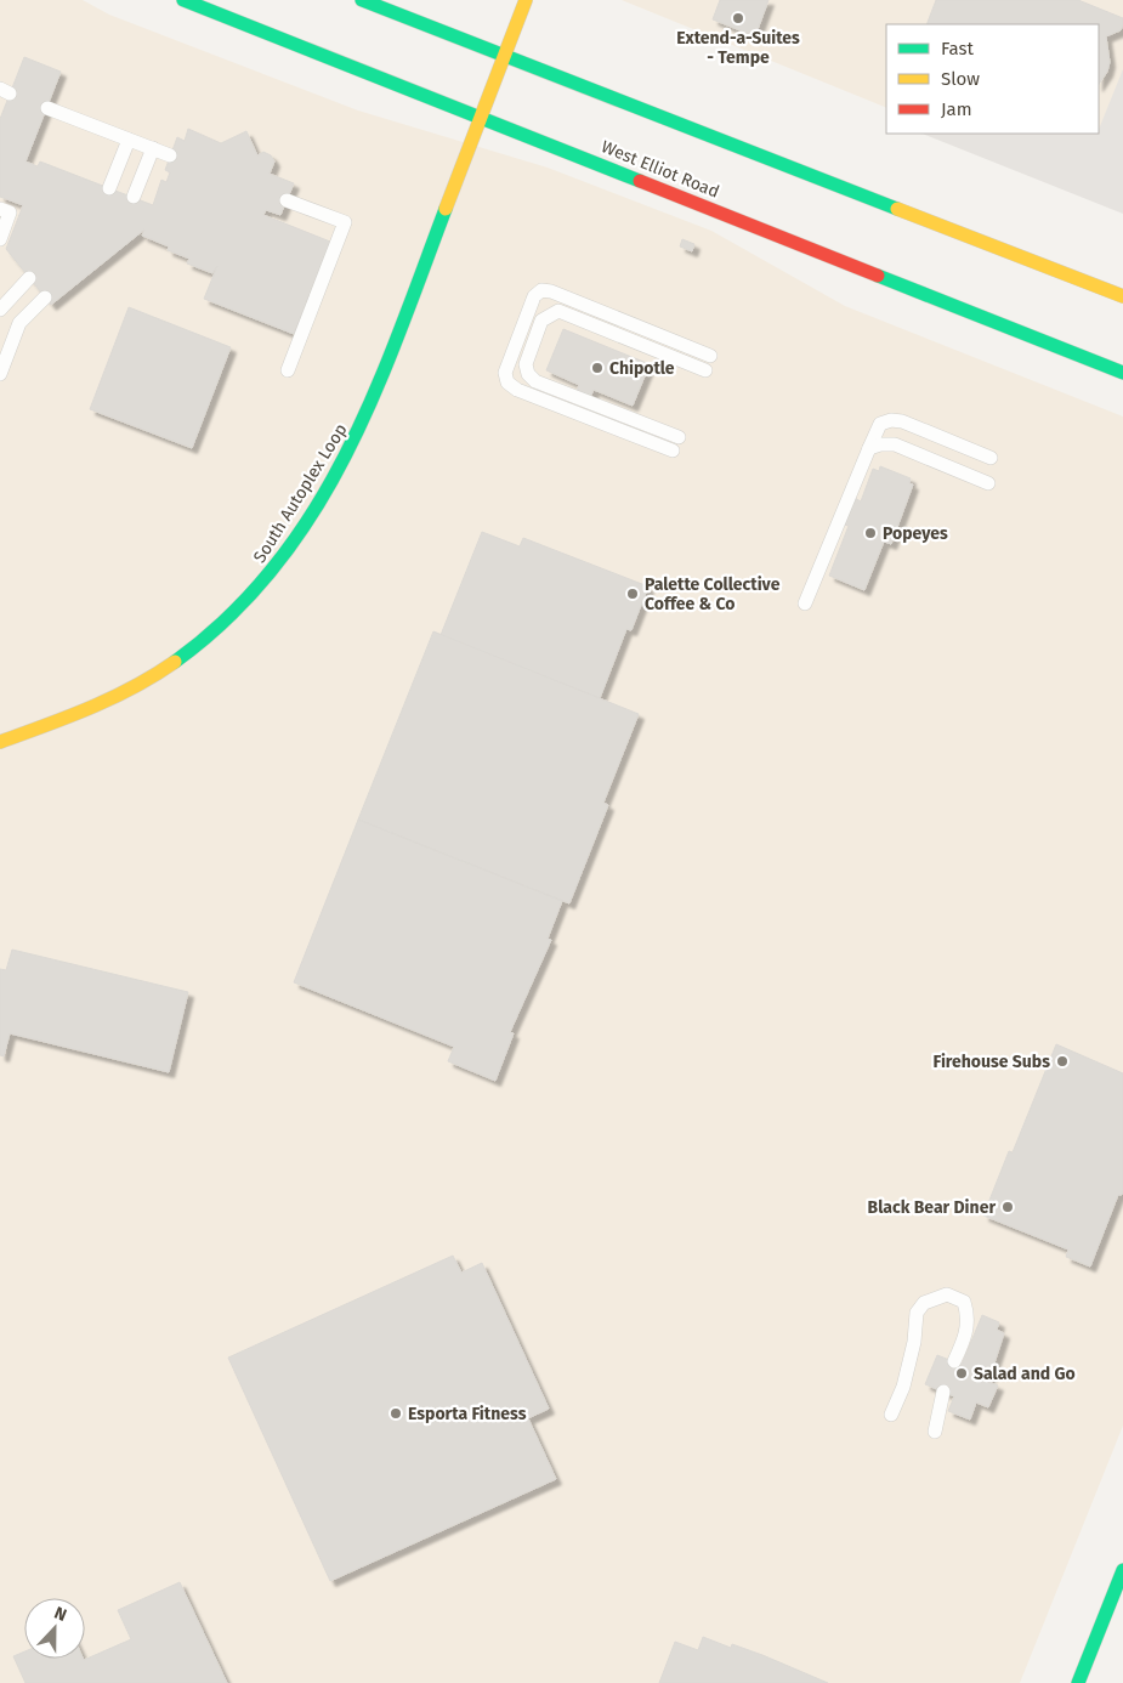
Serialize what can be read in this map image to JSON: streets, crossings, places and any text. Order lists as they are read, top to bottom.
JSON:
{
  "streets": {
    "main road": ["West Elliot Road", "South Autoplex Loop"]
  },
  "crossings": [
    ["West Elliot Road", "South Autoplex Loop"]
  ],
  "places": [
    "Extend-a-Suites - Tempe",
    "Chipotle",
    "Popeyes",
    "Palette Collective Coffee & Co",
    "Firehouse Subs",
    "Black Bear Diner",
    "Salad and Go",
    "Esporta Fitness"
  ],
  "legend": ["Fast", "Slow", "Jam"],
  "north": "top"
}
